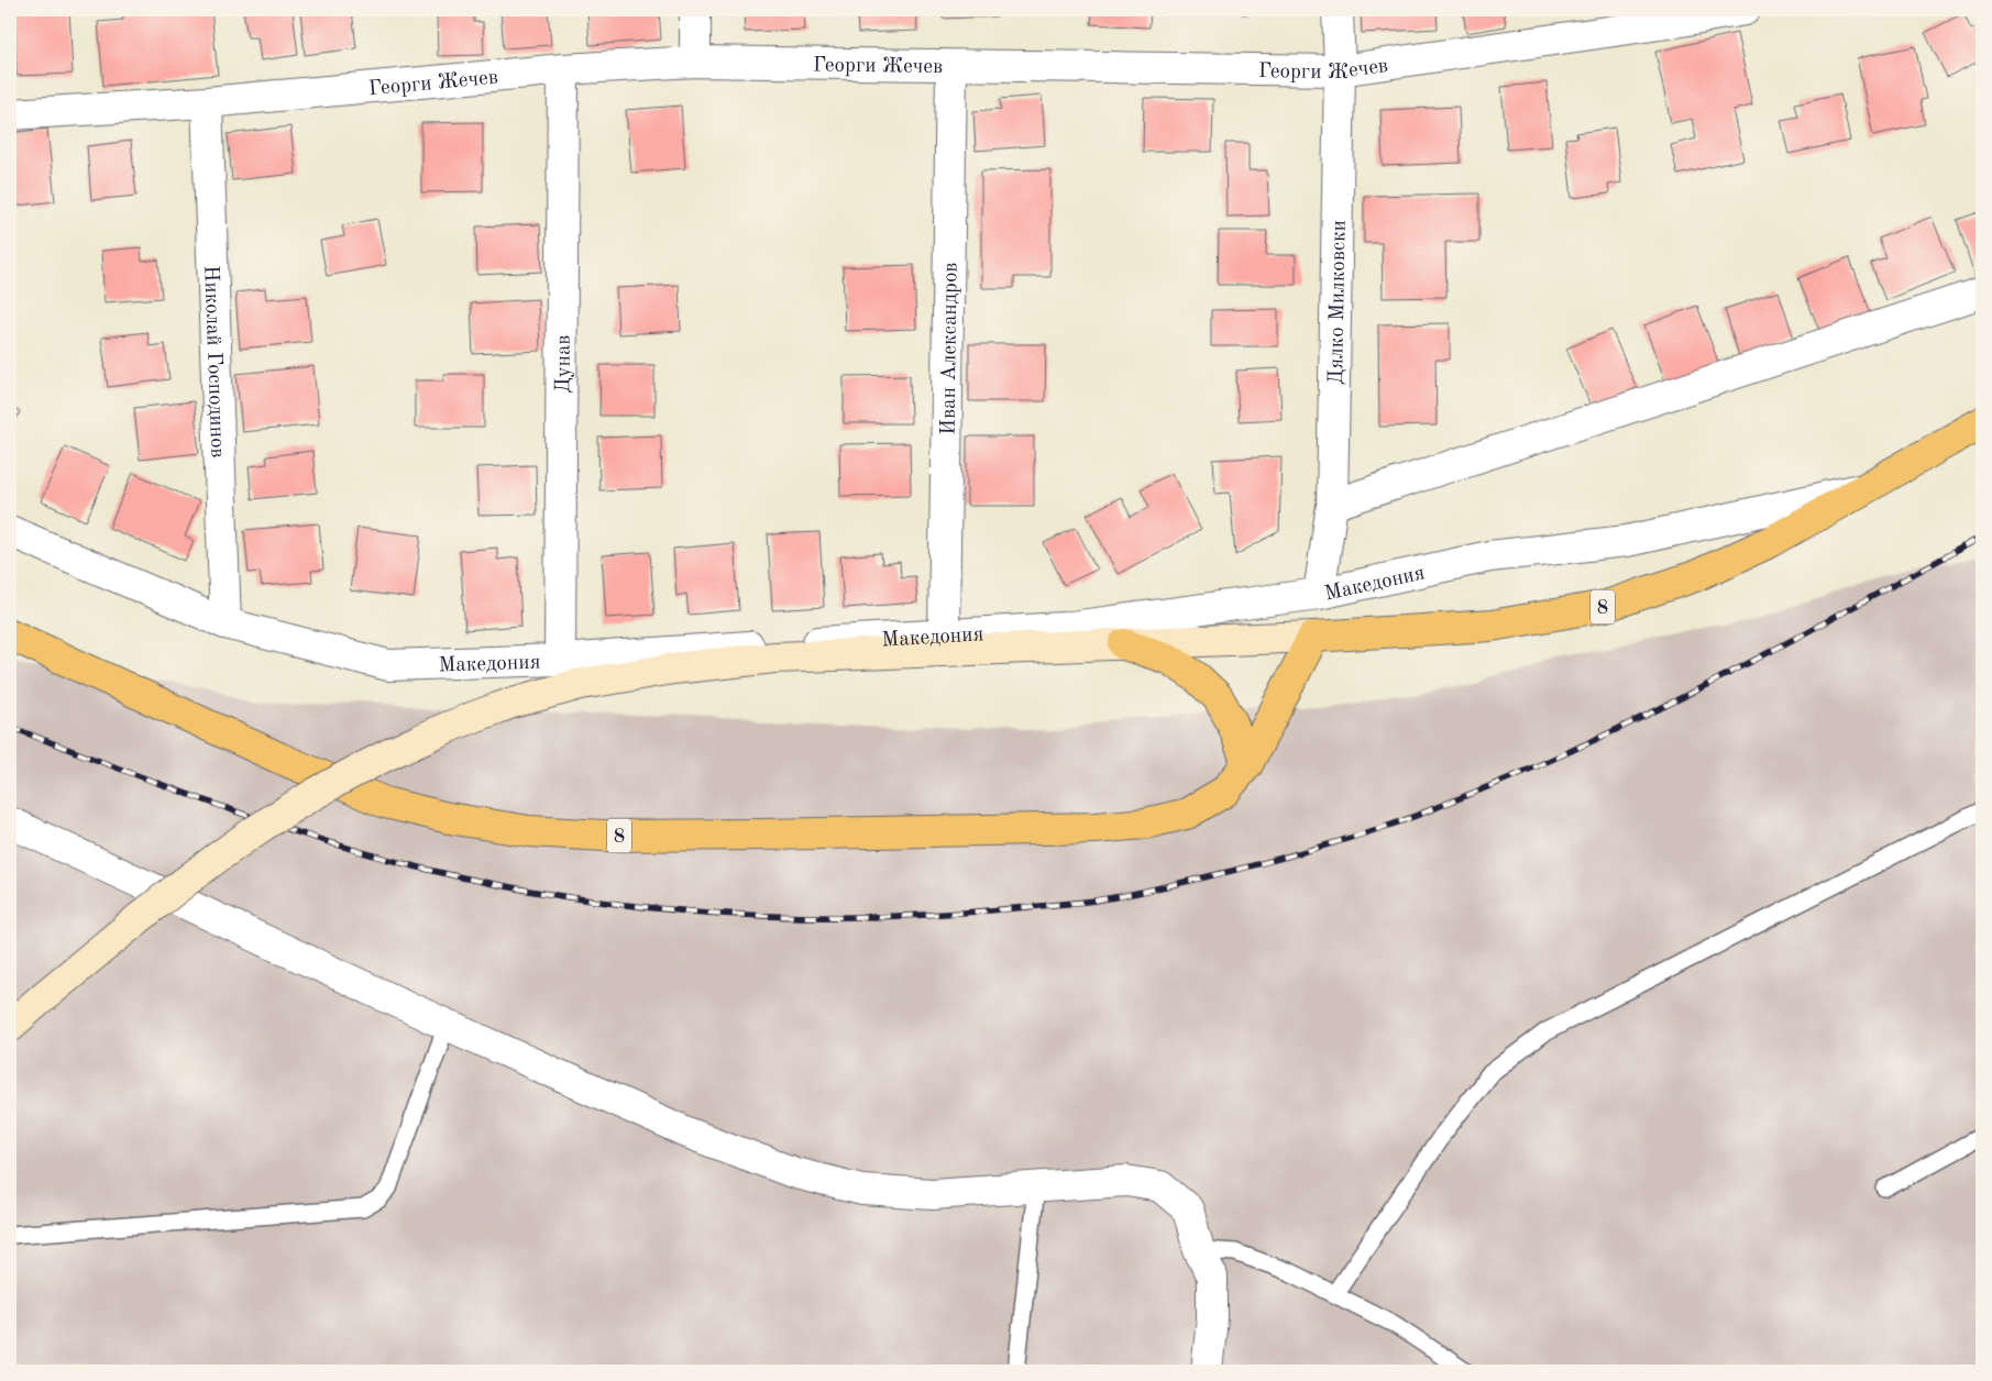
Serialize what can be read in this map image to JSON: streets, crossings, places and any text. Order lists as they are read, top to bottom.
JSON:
{
  "streets": {
    "main road": ["8"],
    "street": [
      "Георги Жечев",
      "Дялко Милковски",
      "Иван Александров",
      "Николай Господинов",
      "Дунав",
      "Македония"
    ]
  },
  "crossings": [
    ["Георги Жечев", "Дялко Милковски"],
    ["Георги Жечев", "Иван Александров"],
    ["Георги Жечев", "Николай Господинов"],
    ["Георги Жечев", "Дунав"],
    ["Дялко Милковски", "Македония"],
    ["Иван Александров", "Македония"],
    ["Николай Господинов", "Македония"],
    ["Дунав", "Македония"],
    ["Македония", "8"]
  ]
}
